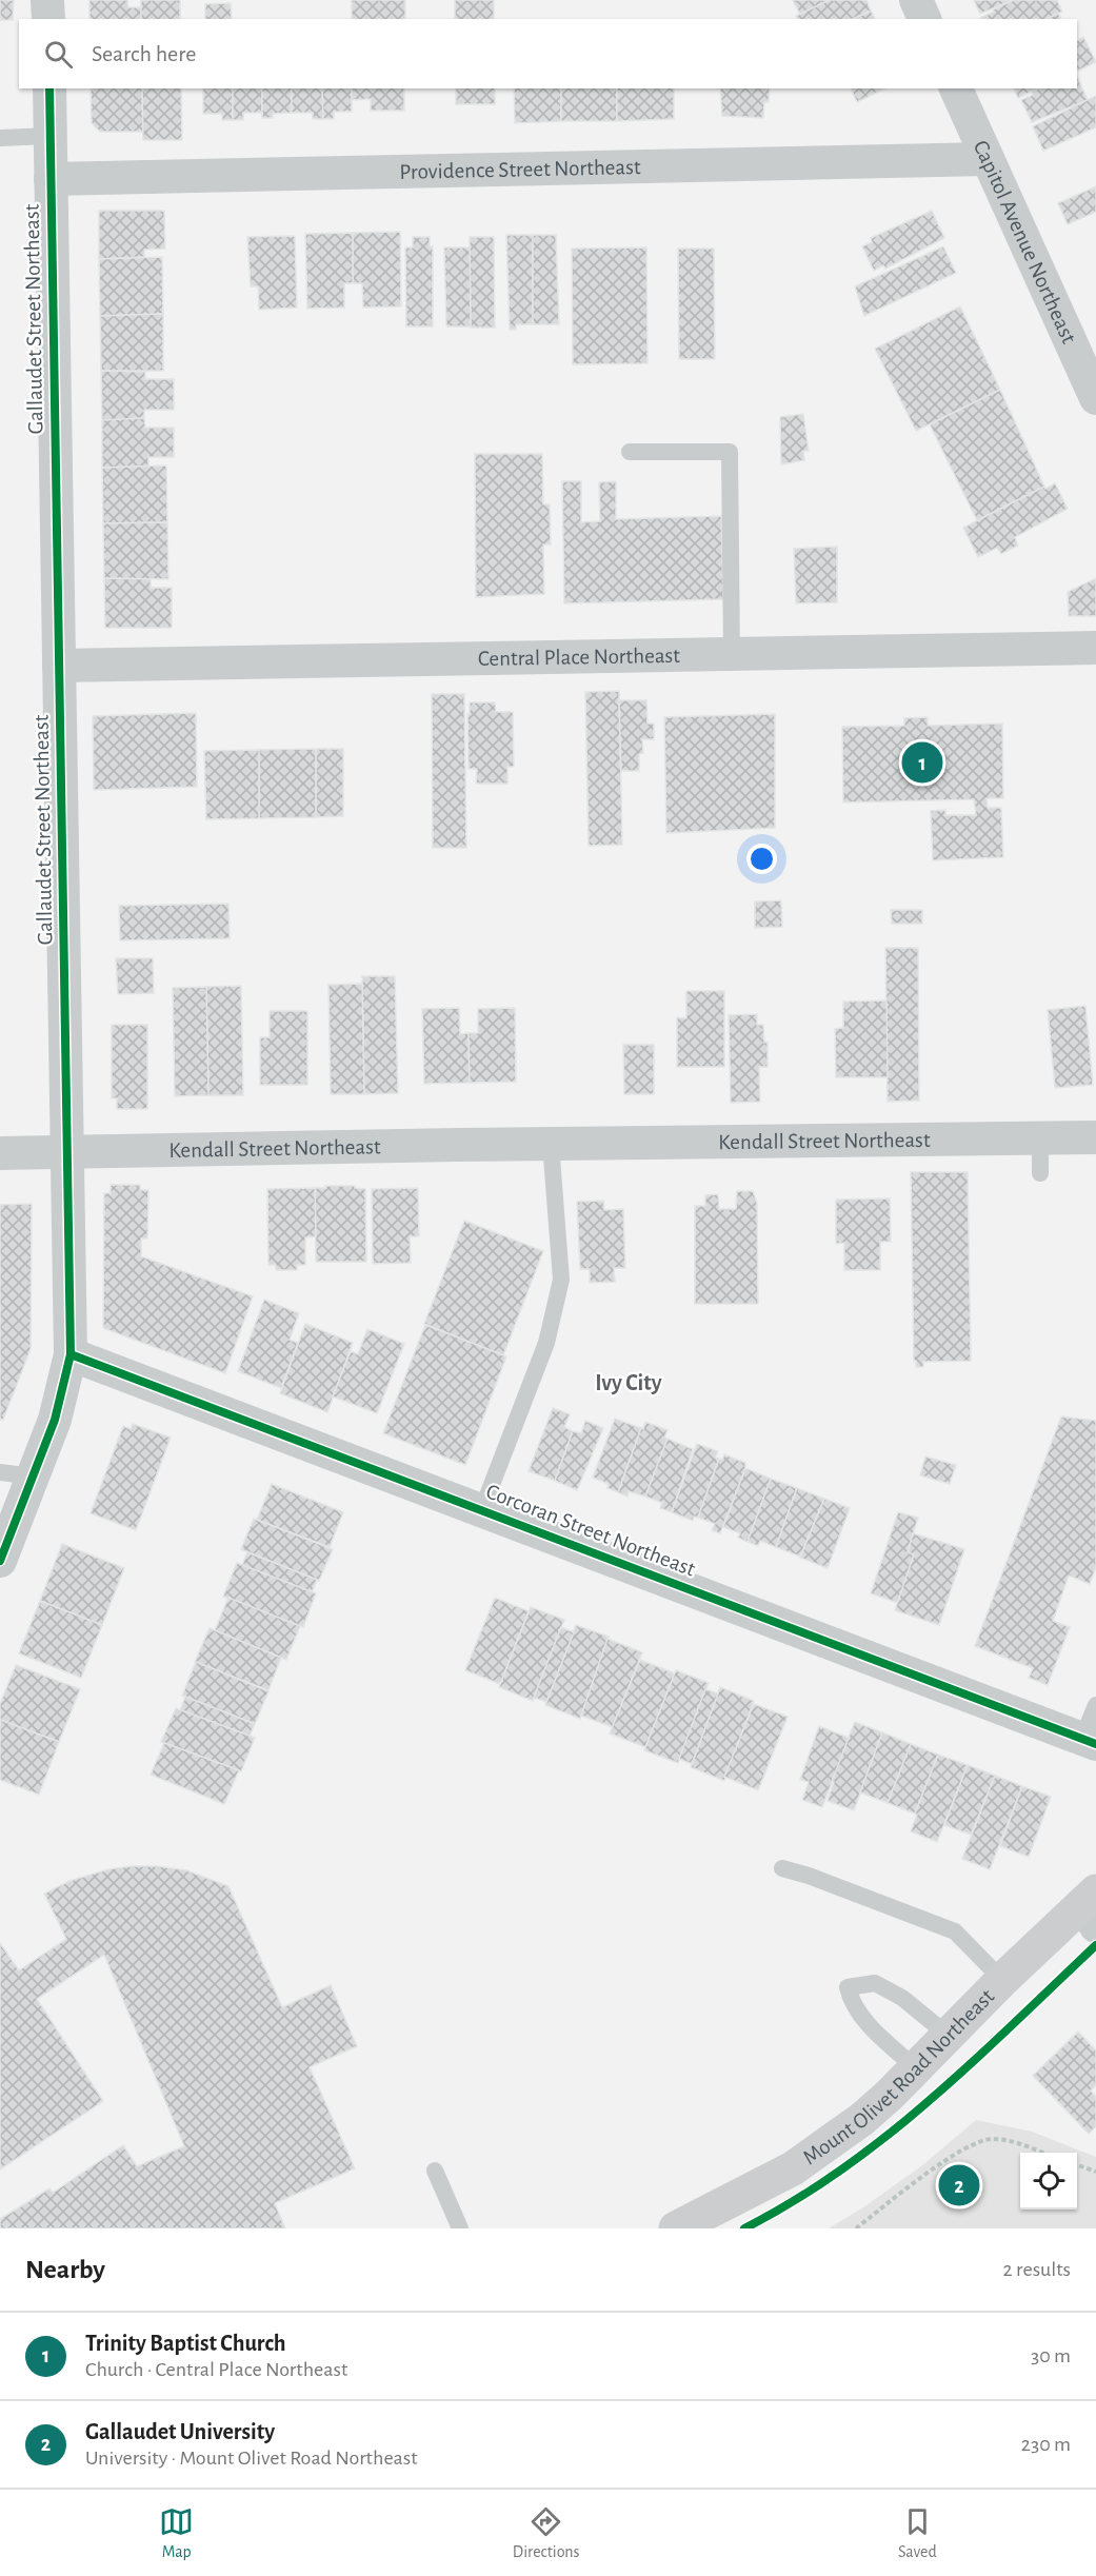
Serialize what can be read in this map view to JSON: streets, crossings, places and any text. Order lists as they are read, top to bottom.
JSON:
{
  "streets": {
    "main road": ["Mount Olivet Road Northeast"],
    "street": [
      "Providence Street Northeast",
      "Capitol Avenue Northeast",
      "Gallaudet Street Northeast",
      "Central Place Northeast",
      "Kendall Street Northeast",
      "Corcoran Street Northeast"
    ]
  },
  "crossings": [
    ["Providence Street Northeast", "Capitol Avenue Northeast"],
    ["Providence Street Northeast", "Gallaudet Street Northeast"],
    ["Gallaudet Street Northeast", "Central Place Northeast"],
    ["Gallaudet Street Northeast", "Kendall Street Northeast"],
    ["Gallaudet Street Northeast", "Corcoran Street Northeast"]
  ],
  "districts": ["Ivy City"],
  "page": {
    "search": "Search here",
    "pins": ["1", "2"],
    "heading": ["Nearby", "2 results"],
    "list": [
      {
        "mark": "1",
        "name": "Trinity Baptist Church",
        "note": "Church · Central Place Northeast",
        "value": "30 m"
      },
      {
        "mark": "2",
        "name": "Gallaudet University",
        "note": "University · Mount Olivet Road Northeast",
        "value": "230 m"
      }
    ],
    "nav": ["Map", "Directions", "Saved"]
  }
}
